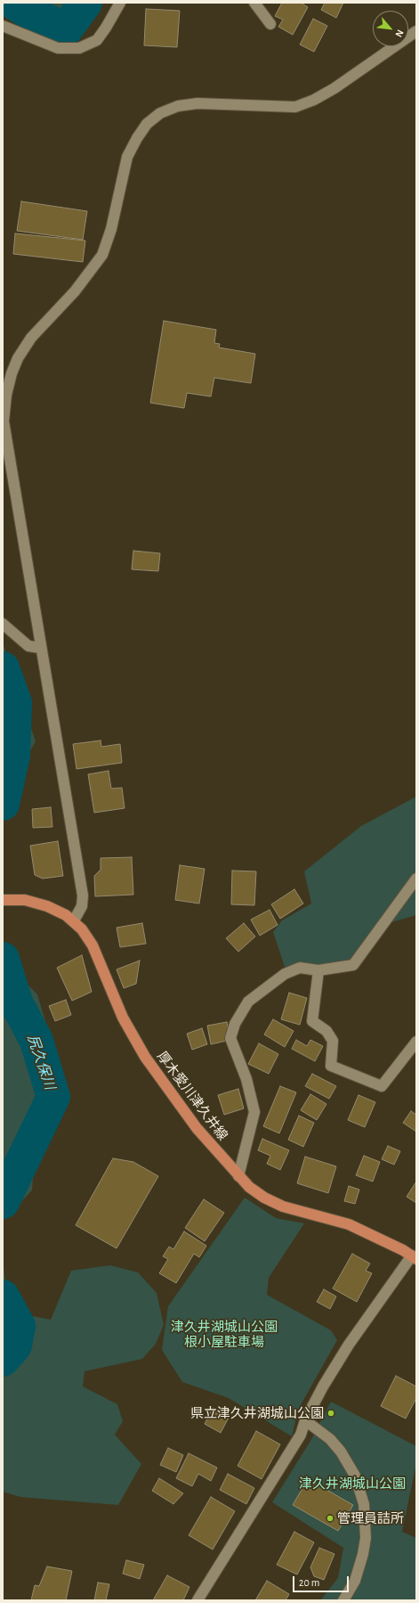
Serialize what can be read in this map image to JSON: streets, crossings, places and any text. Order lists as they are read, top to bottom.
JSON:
{
  "streets": {
    "main road": ["厚木愛川津久井線"]
  },
  "water": ["尻久保川"],
  "parks": ["津久井湖城山公園 根小屋駐車場", "津久井湖城山公園"],
  "places": ["県立津久井湖城山公園", "管理員詰所"],
  "scale_bar": "20 m",
  "north": "bottom right"
}
